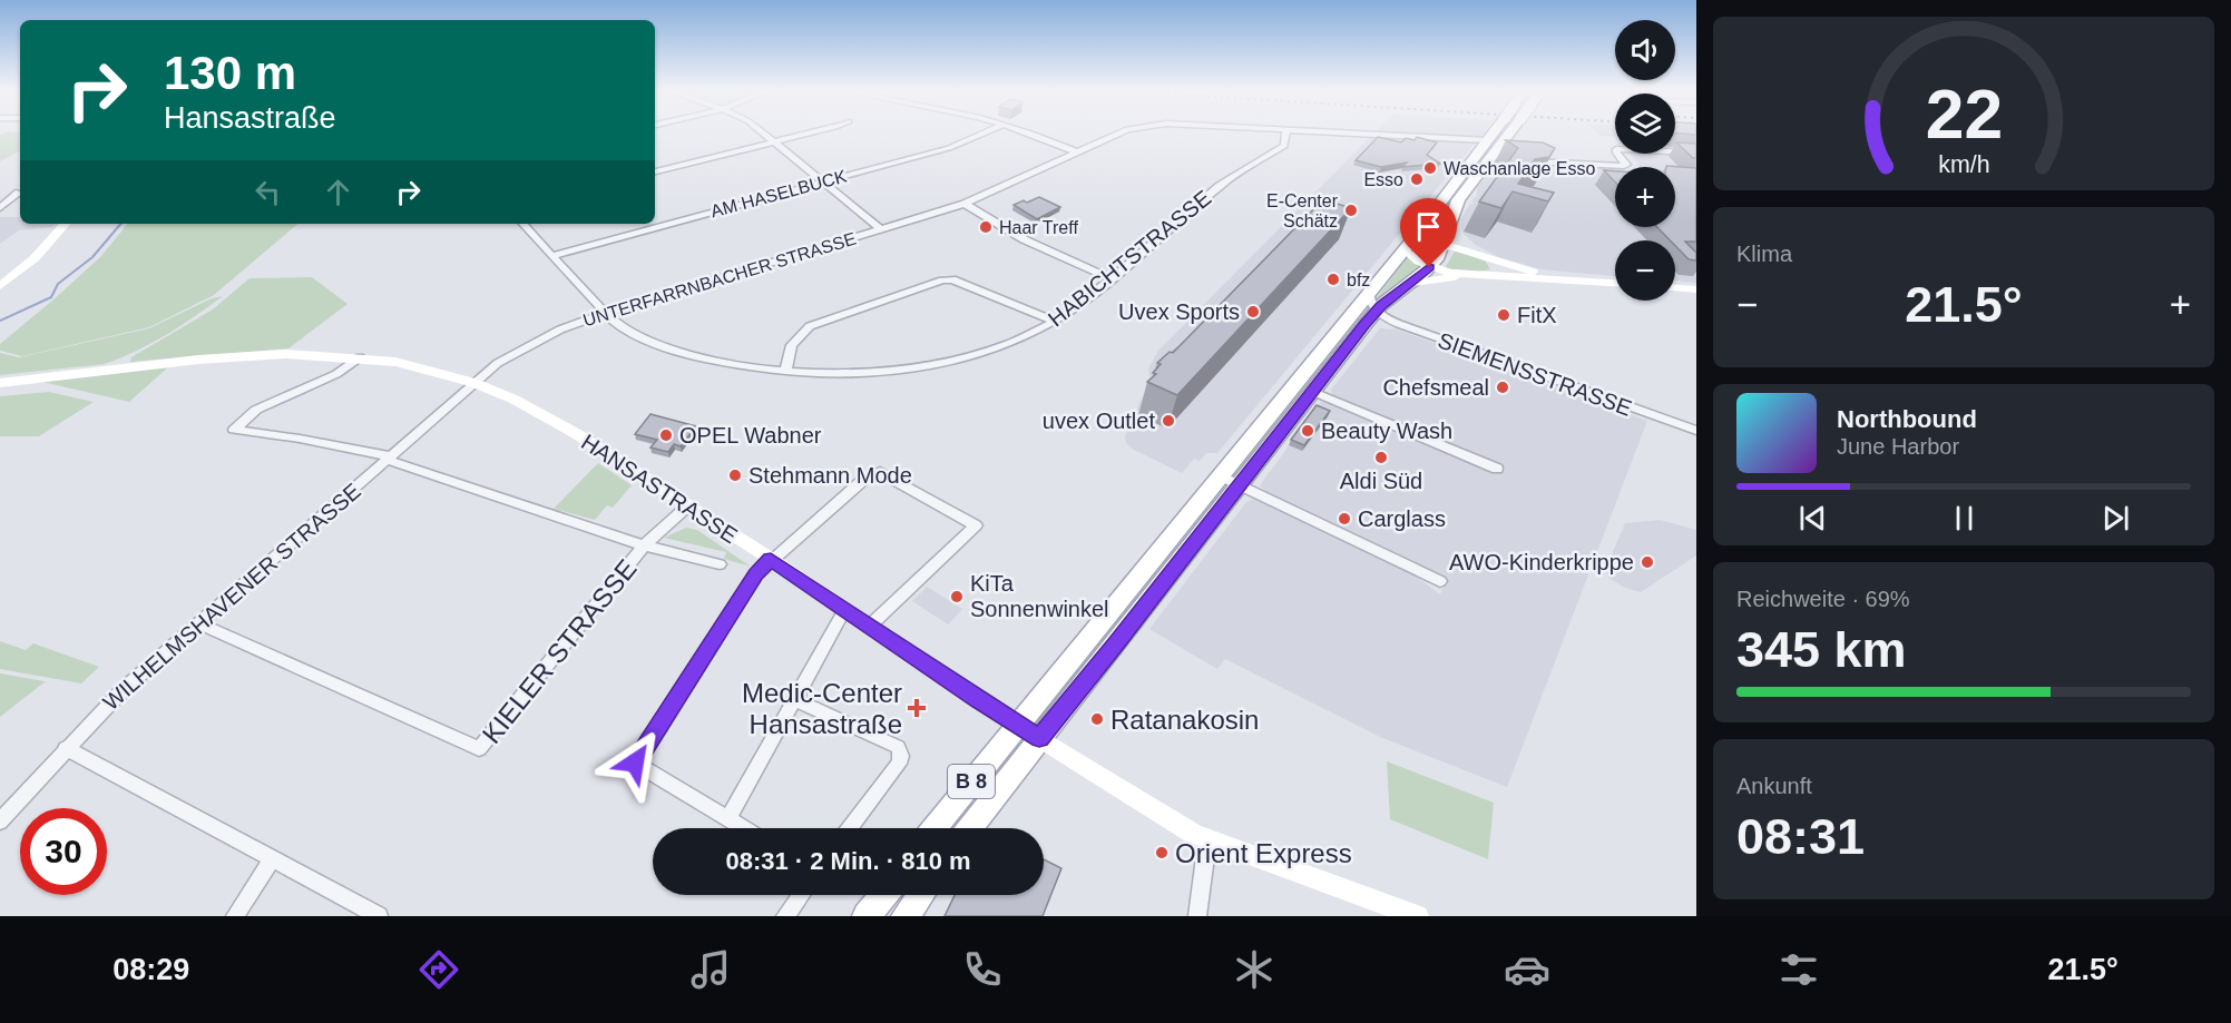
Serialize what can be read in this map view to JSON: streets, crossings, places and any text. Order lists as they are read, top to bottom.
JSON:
{
  "streets": {
    "main road": ["B 8"],
    "street": [
      "AM HASELBUCK",
      "HABICHTSTRASSE",
      "UNTERFARRNBACHER STRASSE",
      "SIEMENSSTRASSE",
      "HANSASTRASSE",
      "WILHELMSHAVENER STRASSE",
      "KIELER STRASSE"
    ]
  },
  "crossings": [
    ["AM HASELBUCK", "HABICHTSTRASSE"],
    ["HABICHTSTRASSE", "UNTERFARRNBACHER STRASSE"],
    ["UNTERFARRNBACHER STRASSE", "HANSASTRASSE"],
    ["UNTERFARRNBACHER STRASSE", "WILHELMSHAVENER STRASSE"],
    ["UNTERFARRNBACHER STRASSE", "B 8"],
    ["SIEMENSSTRASSE", "B 8"],
    ["HANSASTRASSE", "WILHELMSHAVENER STRASSE"],
    ["HANSASTRASSE", "KIELER STRASSE"],
    ["HANSASTRASSE", "B 8"],
    ["WILHELMSHAVENER STRASSE", "KIELER STRASSE"]
  ],
  "places": {
    "other": [
      "Waschanlage Esso",
      "Esso",
      "E-Center Schätz",
      "Haar Treff",
      "bfz",
      "Uvex Sports",
      "FitX",
      "Chefsmeal",
      "uvex Outlet",
      "Beauty Wash",
      "OPEL Wabner",
      "Aldi Süd",
      "Stehmann Mode",
      "Carglass",
      "AWO-Kinderkrippe",
      "KiTa Sonnenwinkel",
      "Ratanakosin",
      "Orient Express"
    ],
    "health": ["Medic-Center Hansastraße"]
  },
  "page": {
    "map_buttons": ["+", "−"],
    "turn": ["130 m", "Hansastraße"],
    "tile": [
      "Klima",
      ["Reichweite · 69%", "345 km"],
      ["Ankunft", "08:31"]
    ],
    "heat": ["−", "21.5°", "+"],
    "song": ["Northbound", "June Harbor"],
    "limit": "30",
    "trip": "08:31 · 2 Min. · 810 m",
    "tabs": ["08:29", "21.5°"],
    "gauge": ["22", "km/h"]
  }
}
